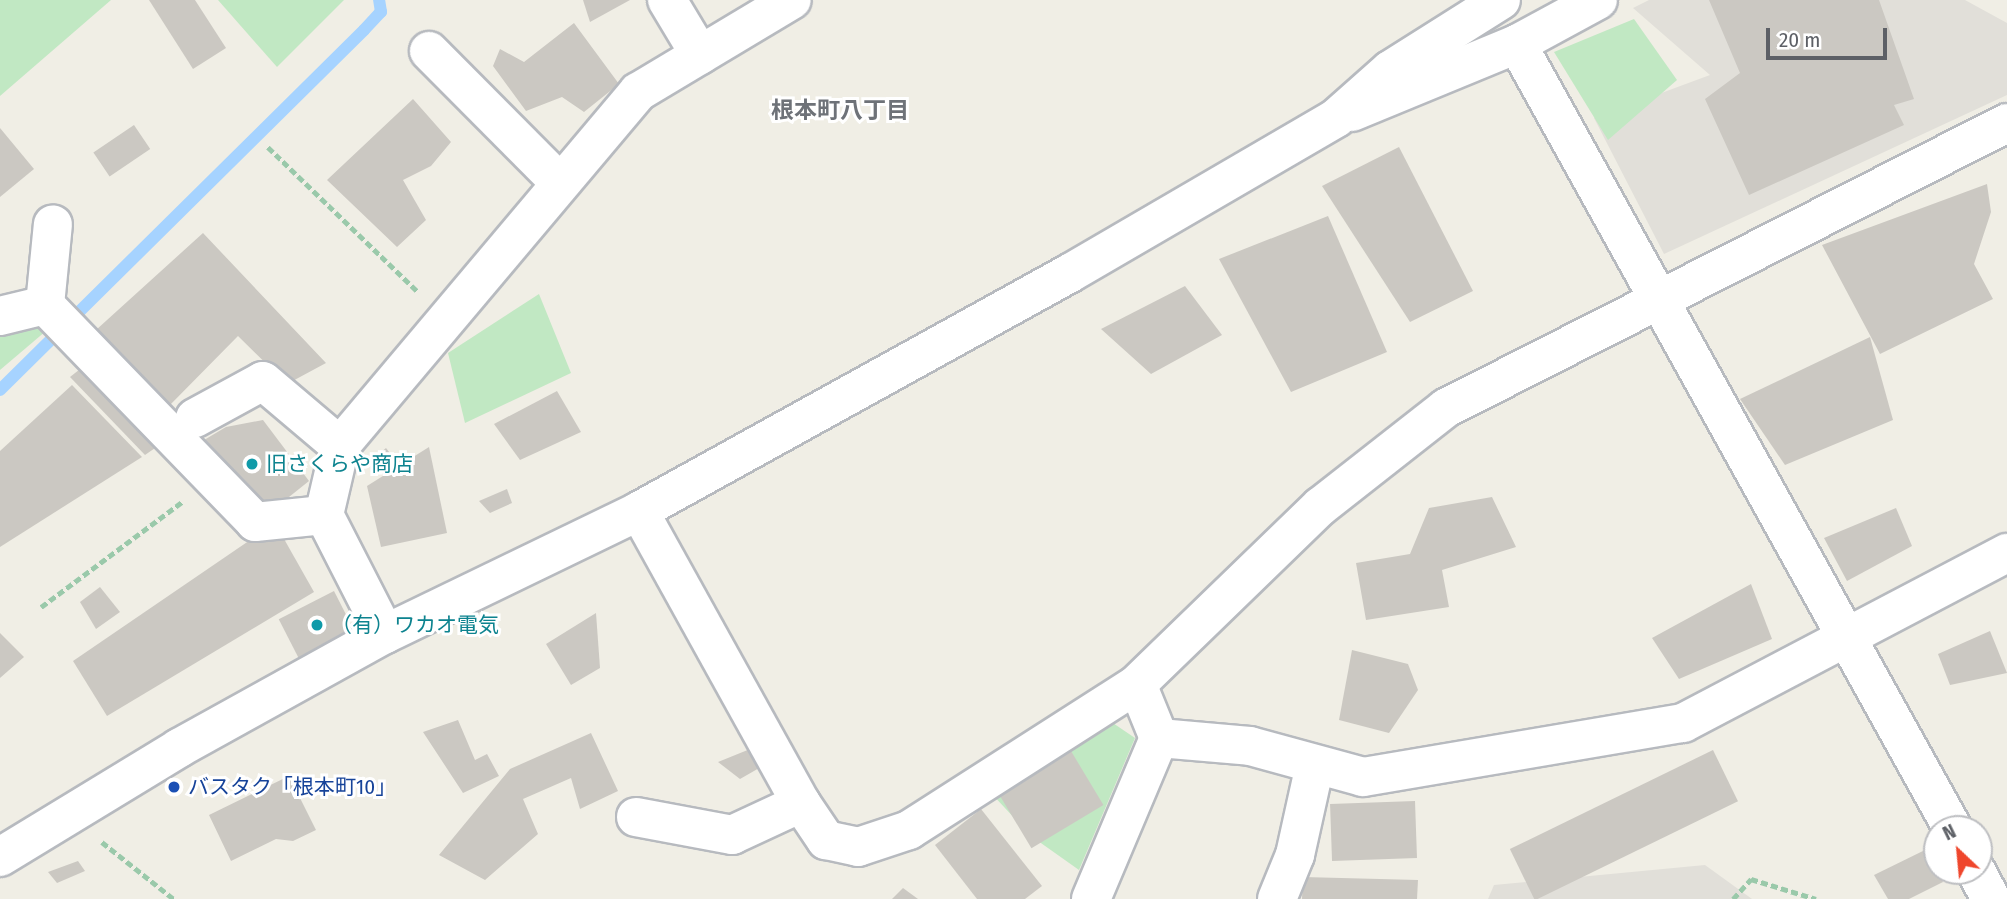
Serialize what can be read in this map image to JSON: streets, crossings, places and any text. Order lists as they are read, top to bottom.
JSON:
{
  "districts": ["根本町八丁目"],
  "places": ["旧さくらや商店", "（有）ワカオ電気", "バスタク「根本町10」"],
  "scale_bar": "20 m",
  "north": "top left"
}
